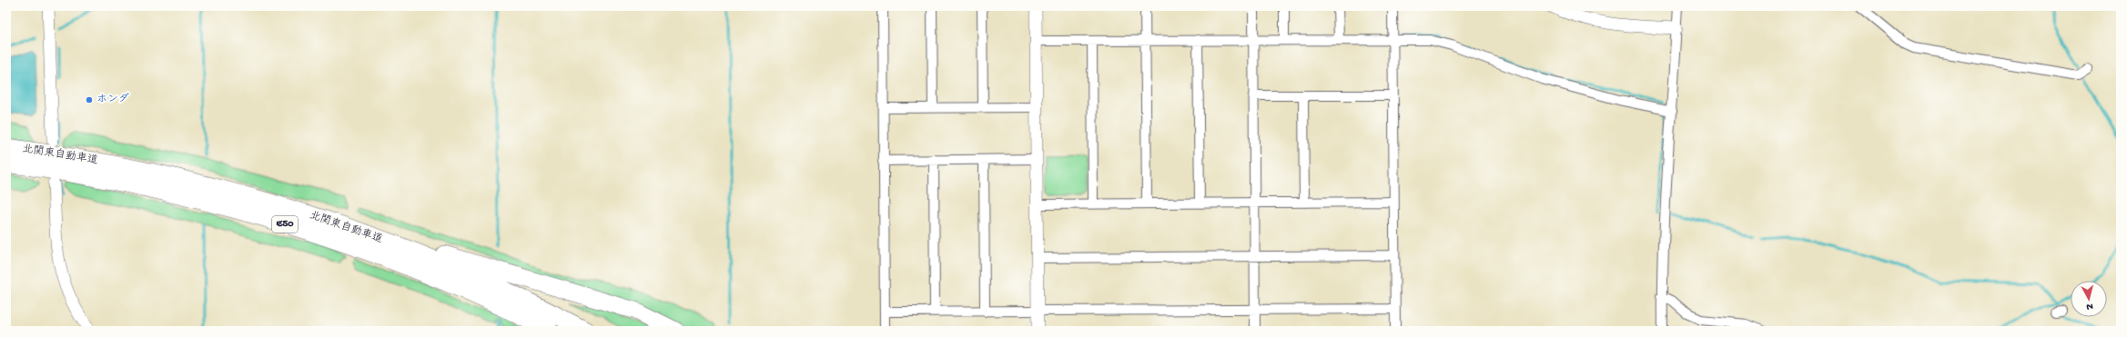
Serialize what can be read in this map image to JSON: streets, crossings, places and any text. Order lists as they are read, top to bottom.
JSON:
{
  "streets": {
    "highway": ["北関東自動車道", "E50"]
  },
  "places": ["ホンダ"],
  "north": "bottom"
}
